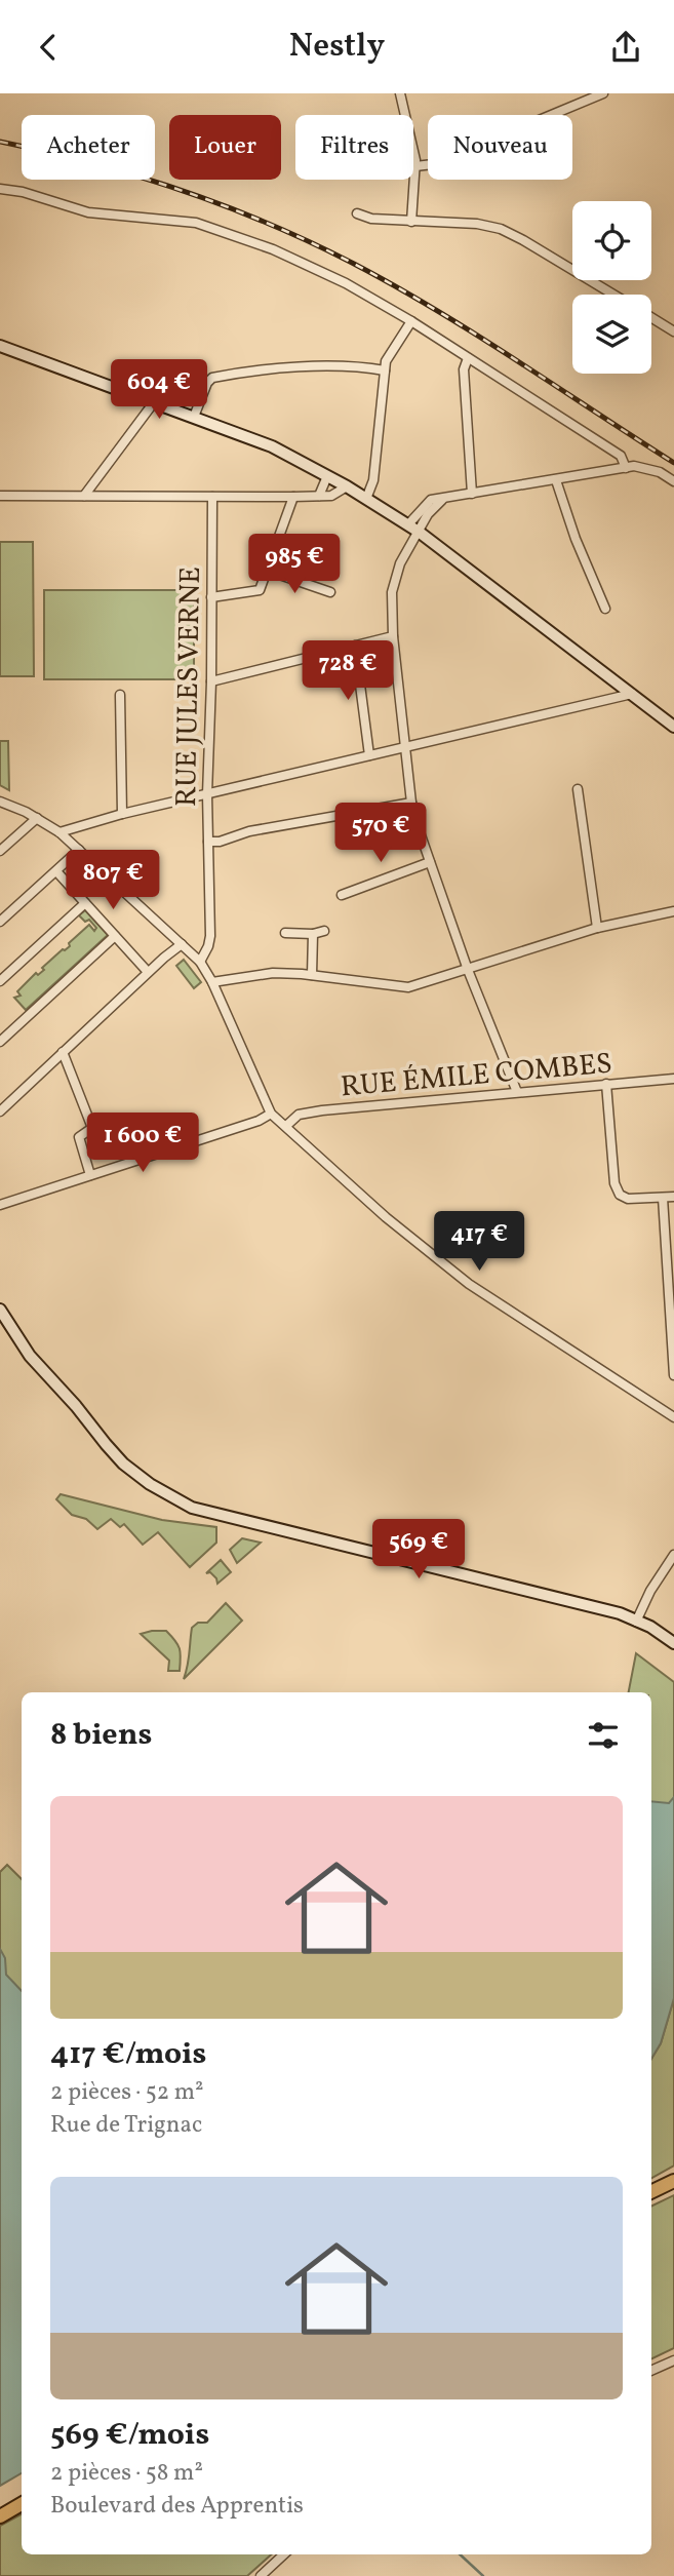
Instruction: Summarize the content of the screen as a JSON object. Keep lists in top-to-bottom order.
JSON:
{
  "streets": {
    "street": ["RUE JULES VERNE", "RUE ÉMILE COMBES"]
  },
  "page": {
    "header": "Nestly",
    "chip": [
      "Acheter",
      "Louer",
      "Filtres",
      "Nouveau"
    ],
    "price": [
      "604 €",
      "985 €",
      "728 €",
      "570 €",
      "807 €",
      "1 600 €",
      "417 €",
      "569 €"
    ],
    "heading": "8 biens",
    "list": [
      {
        "name": "417 €/mois",
        "note": "2 pièces · 52 m² · Rue de Trignac"
      },
      {
        "name": "569 €/mois",
        "note": "2 pièces · 58 m² · Boulevard des Apprentis"
      }
    ]
  }
}
